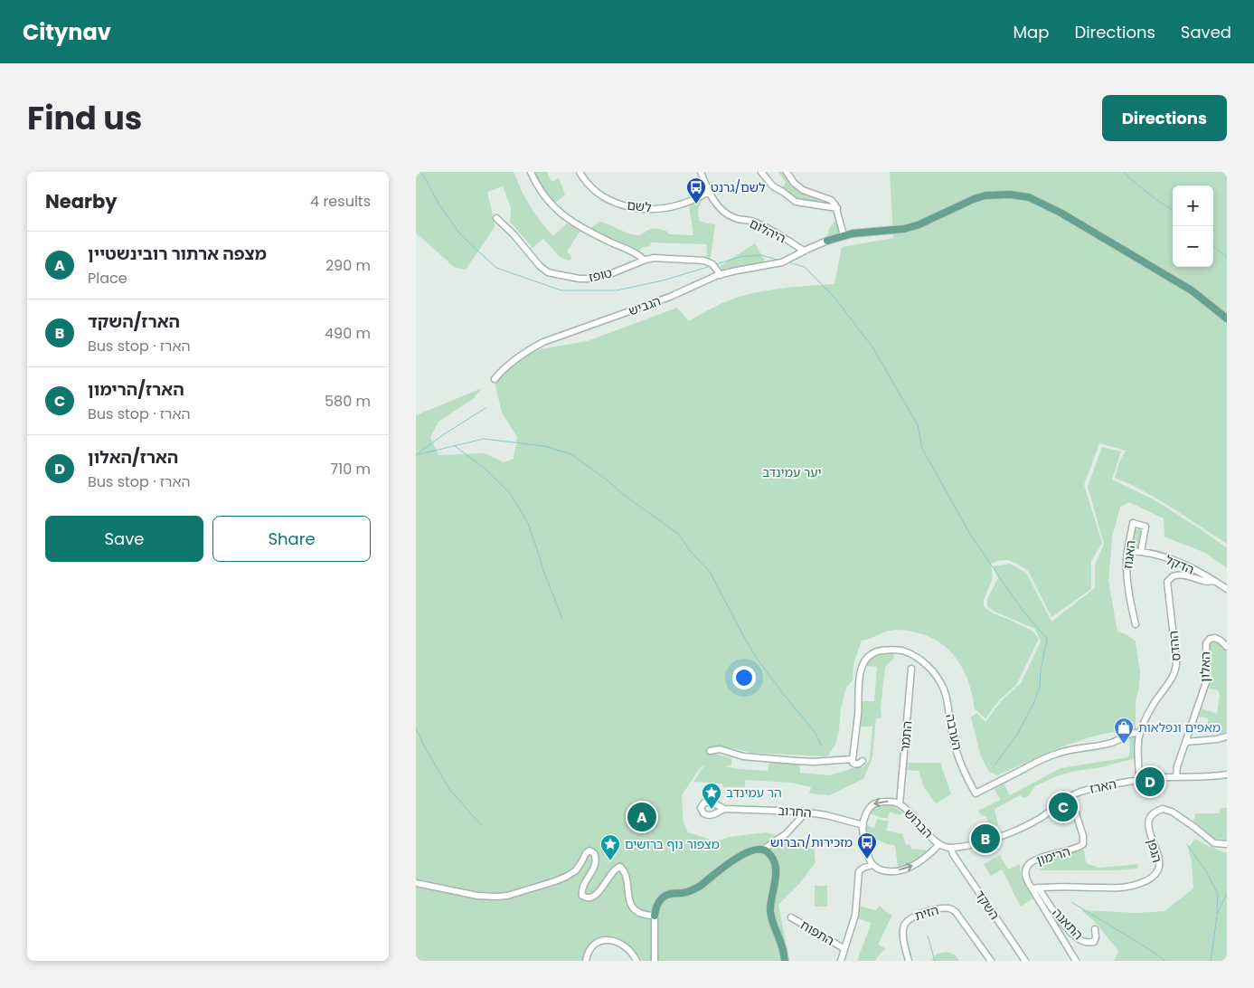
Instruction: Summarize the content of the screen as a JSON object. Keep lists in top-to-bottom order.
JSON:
{
  "streets": {
    "street": [
      "לשם",
      "היהלום",
      "טופז",
      "הגביש",
      "האגוז",
      "הדקל",
      "ההדס",
      "האלון",
      "הערבה",
      "התמר",
      "הארז",
      "החרוב",
      "הברוש",
      "הגפן",
      "הרימון",
      "השקד",
      "הזית",
      "התאנה",
      "התפוח"
    ]
  },
  "crossings": [
    ["לשם", "היהלום"],
    ["היהלום", "הגביש"],
    ["טופז", "הגביש"],
    ["האגוז", "הדקל"],
    ["הדקל", "ההדס"],
    ["ההדס", "הערבה"],
    ["ההדס", "הארז"],
    ["האלון", "הארז"],
    ["התמר", "הארז"],
    ["התמר", "החרוב"],
    ["התמר", "הברוש"],
    ["הארז", "החרוב"],
    ["הארז", "הברוש"],
    ["הארז", "הרימון"],
    ["הארז", "השקד"],
    ["החרוב", "הברוש"],
    ["הגפן", "הרימון"],
    ["הגפן", "התאנה"],
    ["הרימון", "התאנה"]
  ],
  "parks": ["יער עמינדב"],
  "places": {
    "bus stop": ["לשם/גרנט", "מזכירות/הברוש"],
    "shop": ["מאפים ונפלאות"],
    "place": ["הר עמינדב", "מצפור נוף ברושים"]
  },
  "page": {
    "header": "Citynav",
    "nav": ["Map", "Directions", "Saved"],
    "title": "Find us",
    "buttons": [
      "Directions",
      ["Save", "Share"]
    ],
    "heading": ["Nearby", "4 results"],
    "map_buttons": ["+", "−"],
    "list": [
      {
        "mark": "A",
        "name": "מצפה ארתור רובינשטיין",
        "note": "Place",
        "value": "290 m"
      },
      {
        "mark": "B",
        "name": "הארז/השקד",
        "note": "Bus stop · הארז",
        "value": "490 m"
      },
      {
        "mark": "C",
        "name": "הארז/הרימון",
        "note": "Bus stop · הארז",
        "value": "580 m"
      },
      {
        "mark": "D",
        "name": "הארז/האלון",
        "note": "Bus stop · הארז",
        "value": "710 m"
      }
    ],
    "pins": [
      "D",
      "C",
      "A",
      "B"
    ]
  }
}
